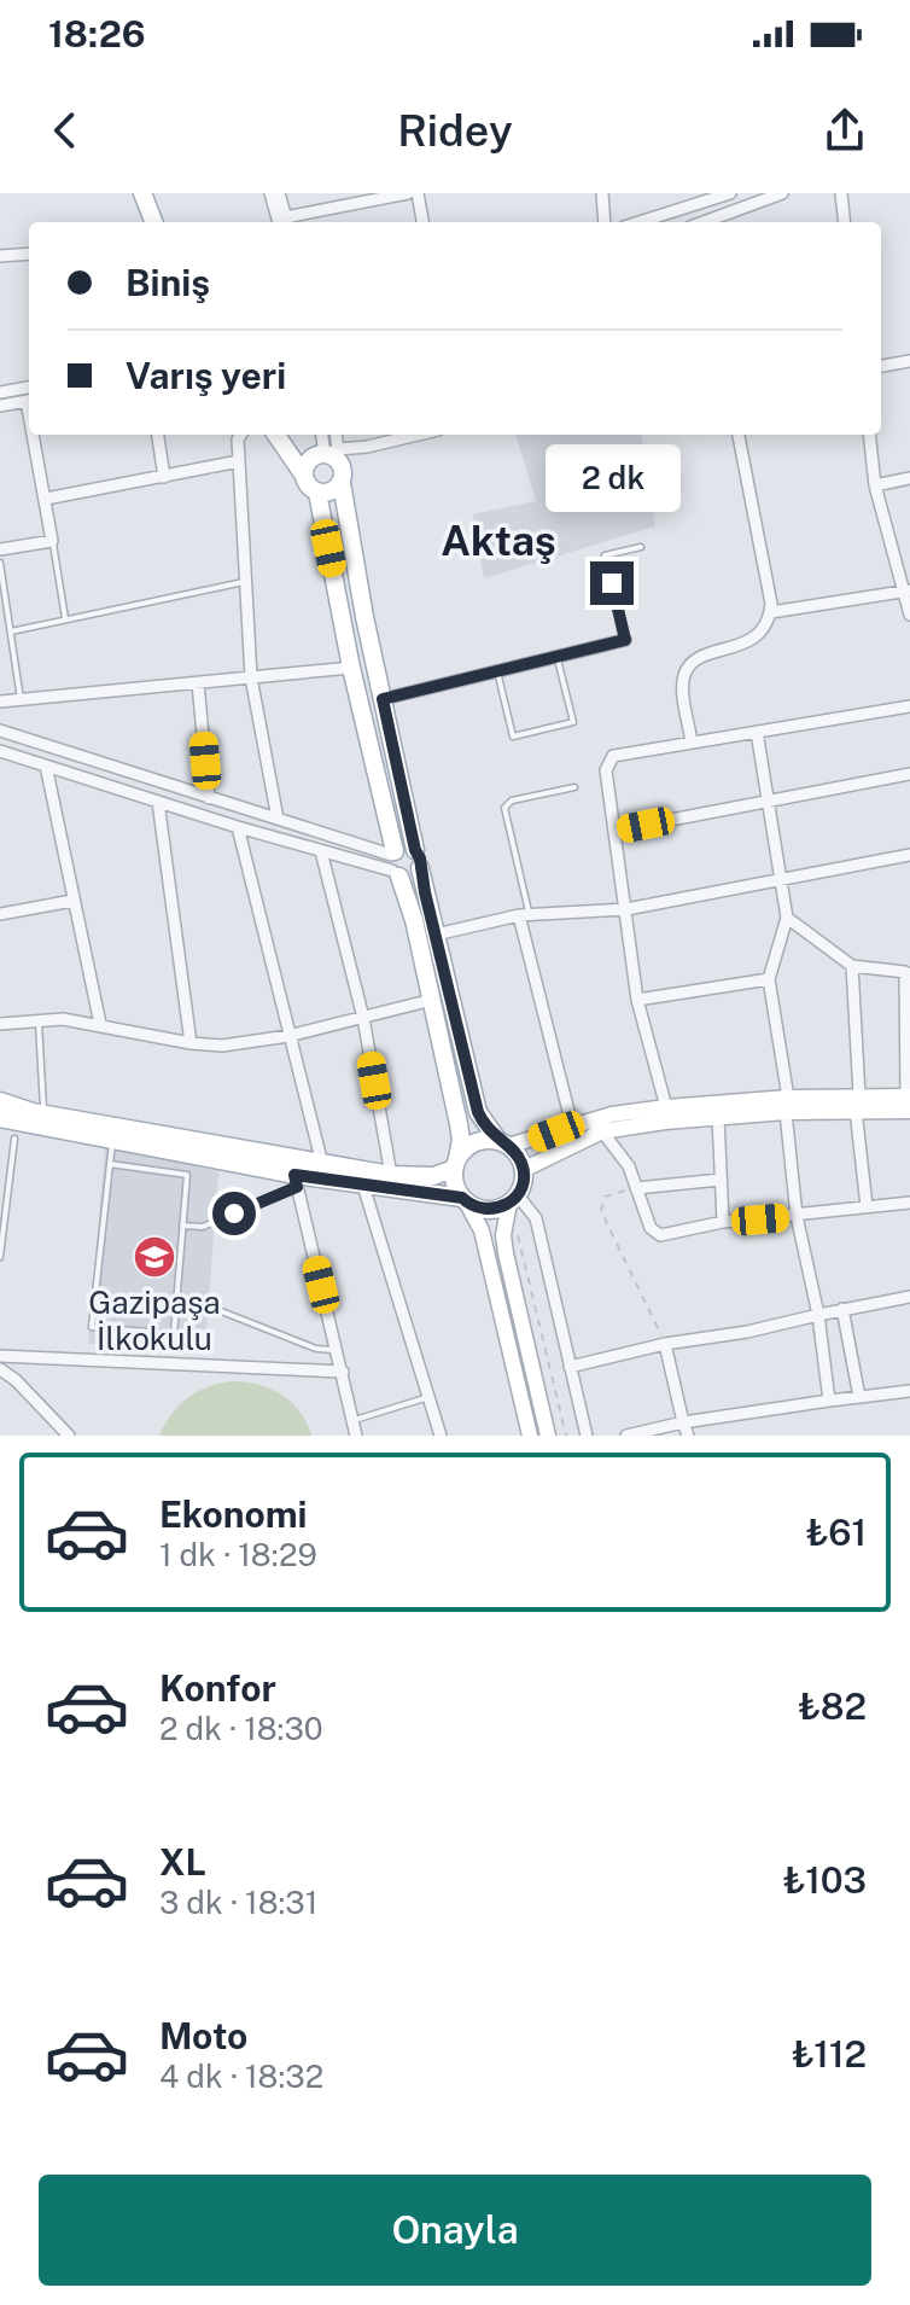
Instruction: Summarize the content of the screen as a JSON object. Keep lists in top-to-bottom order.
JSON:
{
  "districts": ["Aktaş"],
  "places": {
    "school or university": ["Gazipaşa İlkokulu"]
  },
  "page": {
    "status": "18:26",
    "header": "Ridey",
    "banner": ["Biniş", "Varış yeri"],
    "bubble": "2 dk",
    "list": [
      {
        "name": "Ekonomi",
        "note": "1 dk · 18:29",
        "value": "₺61"
      },
      {
        "name": "Konfor",
        "note": "2 dk · 18:30",
        "value": "₺82"
      },
      {
        "name": "XL",
        "note": "3 dk · 18:31",
        "value": "₺103"
      },
      {
        "name": "Moto",
        "note": "4 dk · 18:32",
        "value": "₺112"
      }
    ],
    "buttons": "Onayla"
  }
}
